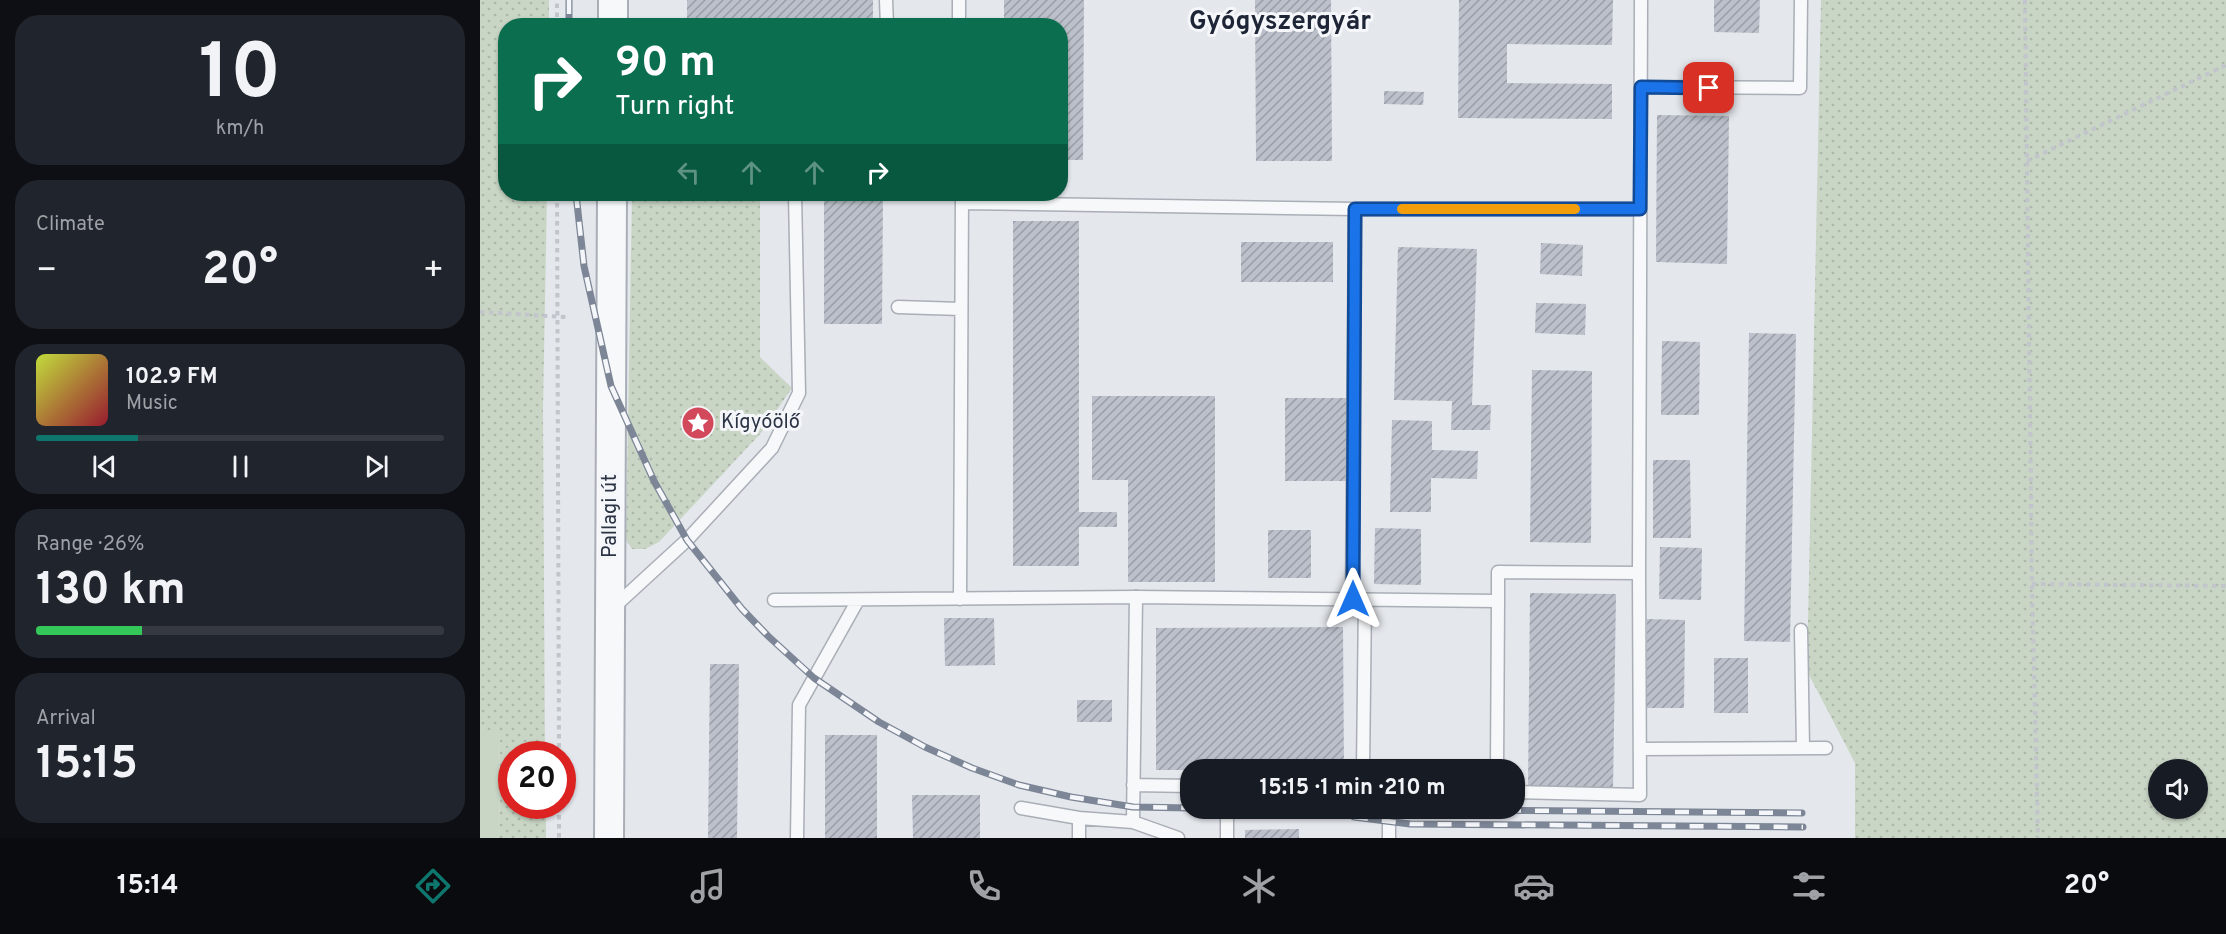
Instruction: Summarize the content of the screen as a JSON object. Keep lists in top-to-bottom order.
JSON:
{
  "streets": {
    "street": ["Pallagi út"]
  },
  "districts": ["Gyógyszergyár"],
  "places": {
    "place": ["Kígyóölő"]
  },
  "page": {
    "tile": [
      ["10", "km/h"],
      "Climate",
      ["Range · 26%", "130 km"],
      ["Arrival", "15:15"]
    ],
    "turn": ["90 m", "Turn right"],
    "heat": ["−", "20°", "+"],
    "song": ["102.9 FM", "Music"],
    "limit": "20",
    "trip": "15:15 · 1 min · 210 m",
    "tabs": ["15:14", "20°"]
  }
}
